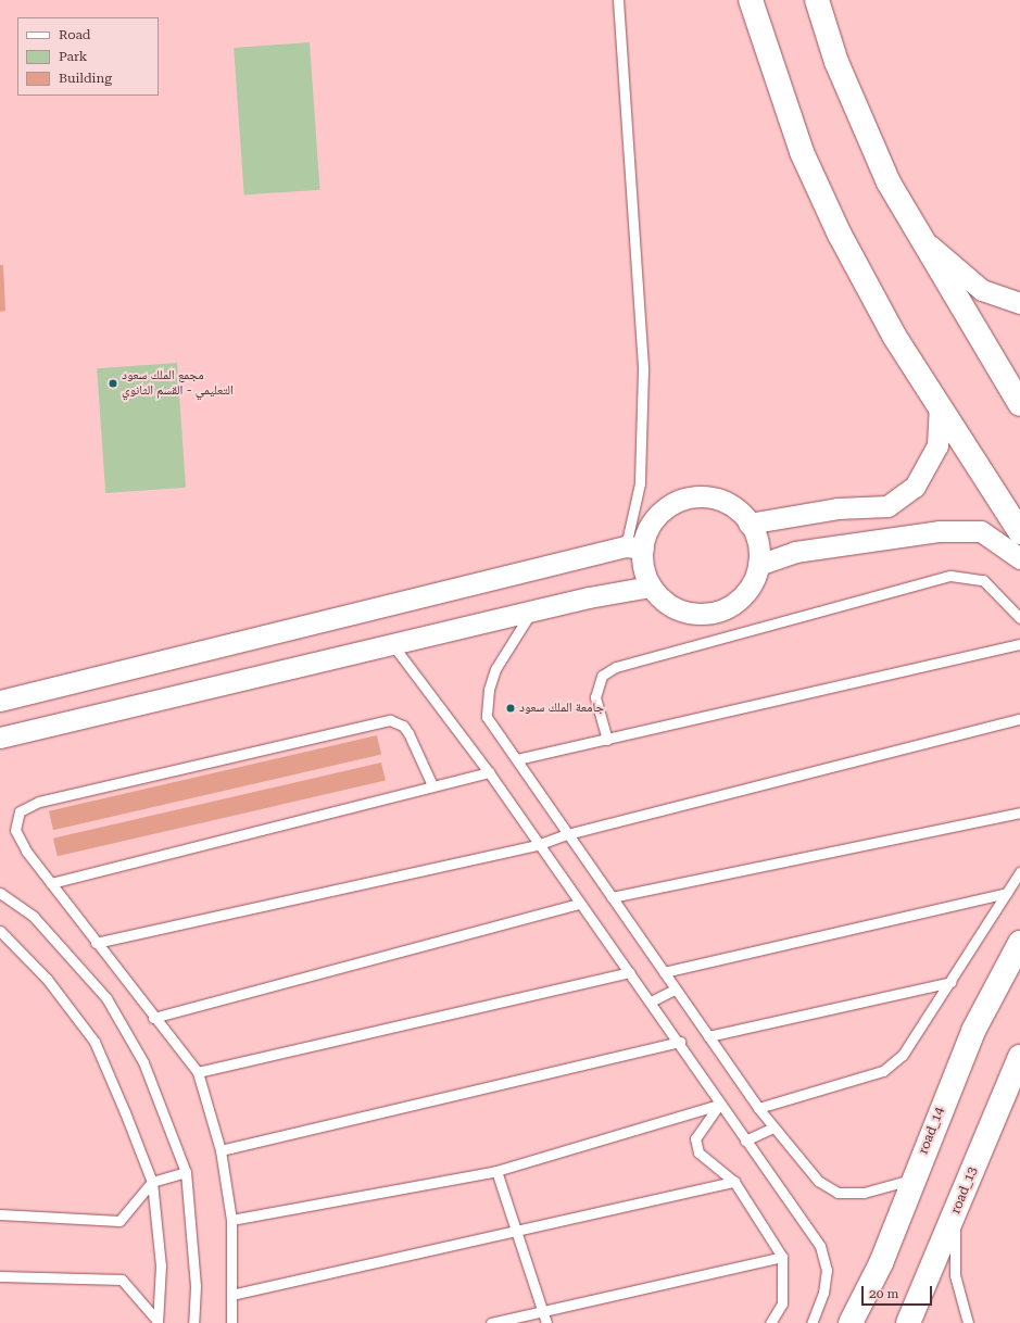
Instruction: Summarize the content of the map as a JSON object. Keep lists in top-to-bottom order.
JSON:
{
  "streets": {
    "street": ["road_14", "road_13"]
  },
  "places": ["مجمع الملك سعود التعليمي - القسم الثانوي", "جامعة الملك سعود"],
  "legend": ["Road", "Park", "Building"],
  "scale_bar": "20 m"
}
